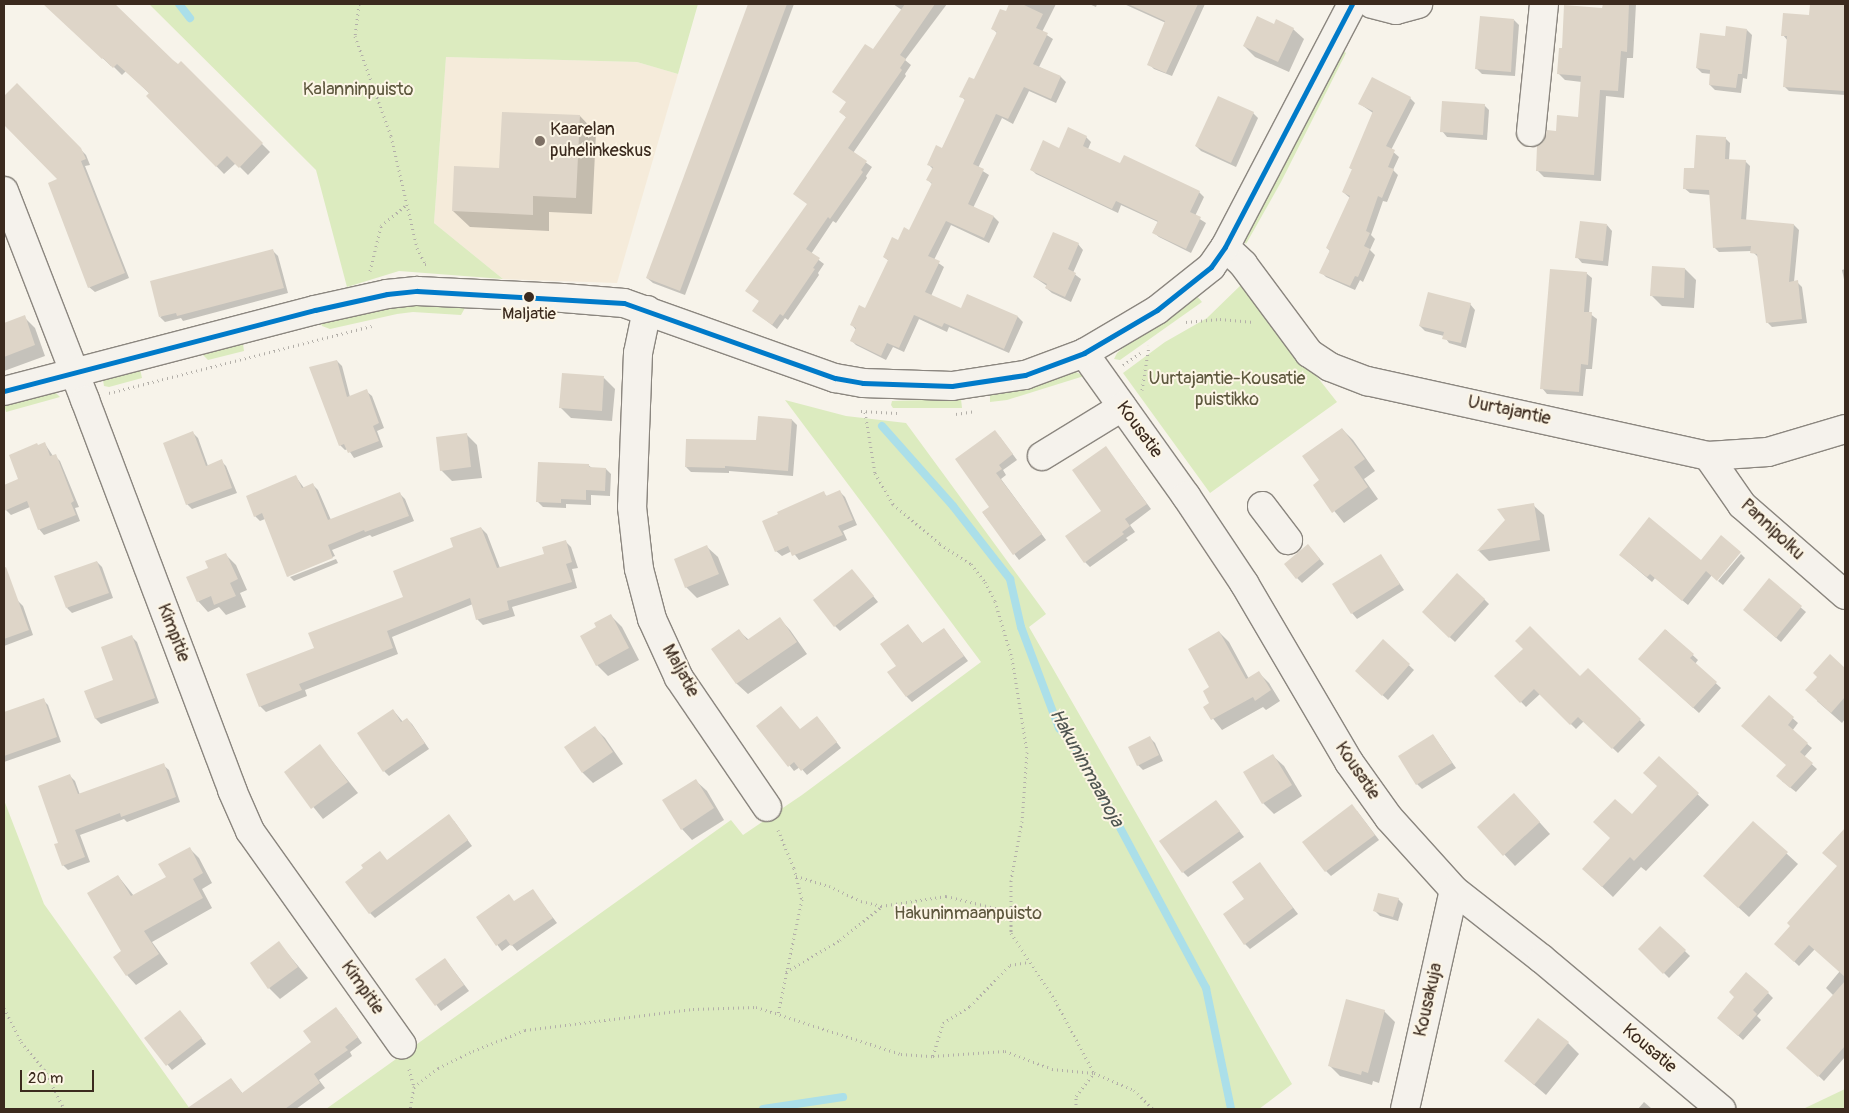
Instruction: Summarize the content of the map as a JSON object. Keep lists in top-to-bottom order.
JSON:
{
  "streets": {
    "street": [
      "Uurtajantie",
      "Kousatie",
      "Pannipolku",
      "Kimpitie",
      "Maljatie",
      "Kousakuja"
    ]
  },
  "crossings": [
    ["Uurtajantie", "Pannipolku"],
    ["Kousatie", "Kousakuja"]
  ],
  "water": ["Hakuninmaanoja"],
  "parks": ["Kalanninpuisto", "Uurtajantie-Kousatie puistikko", "Hakuninmaanpuisto"],
  "places": ["Kaarelan puhelinkeskus", "Maljatie"],
  "scale_bar": "20 m"
}
